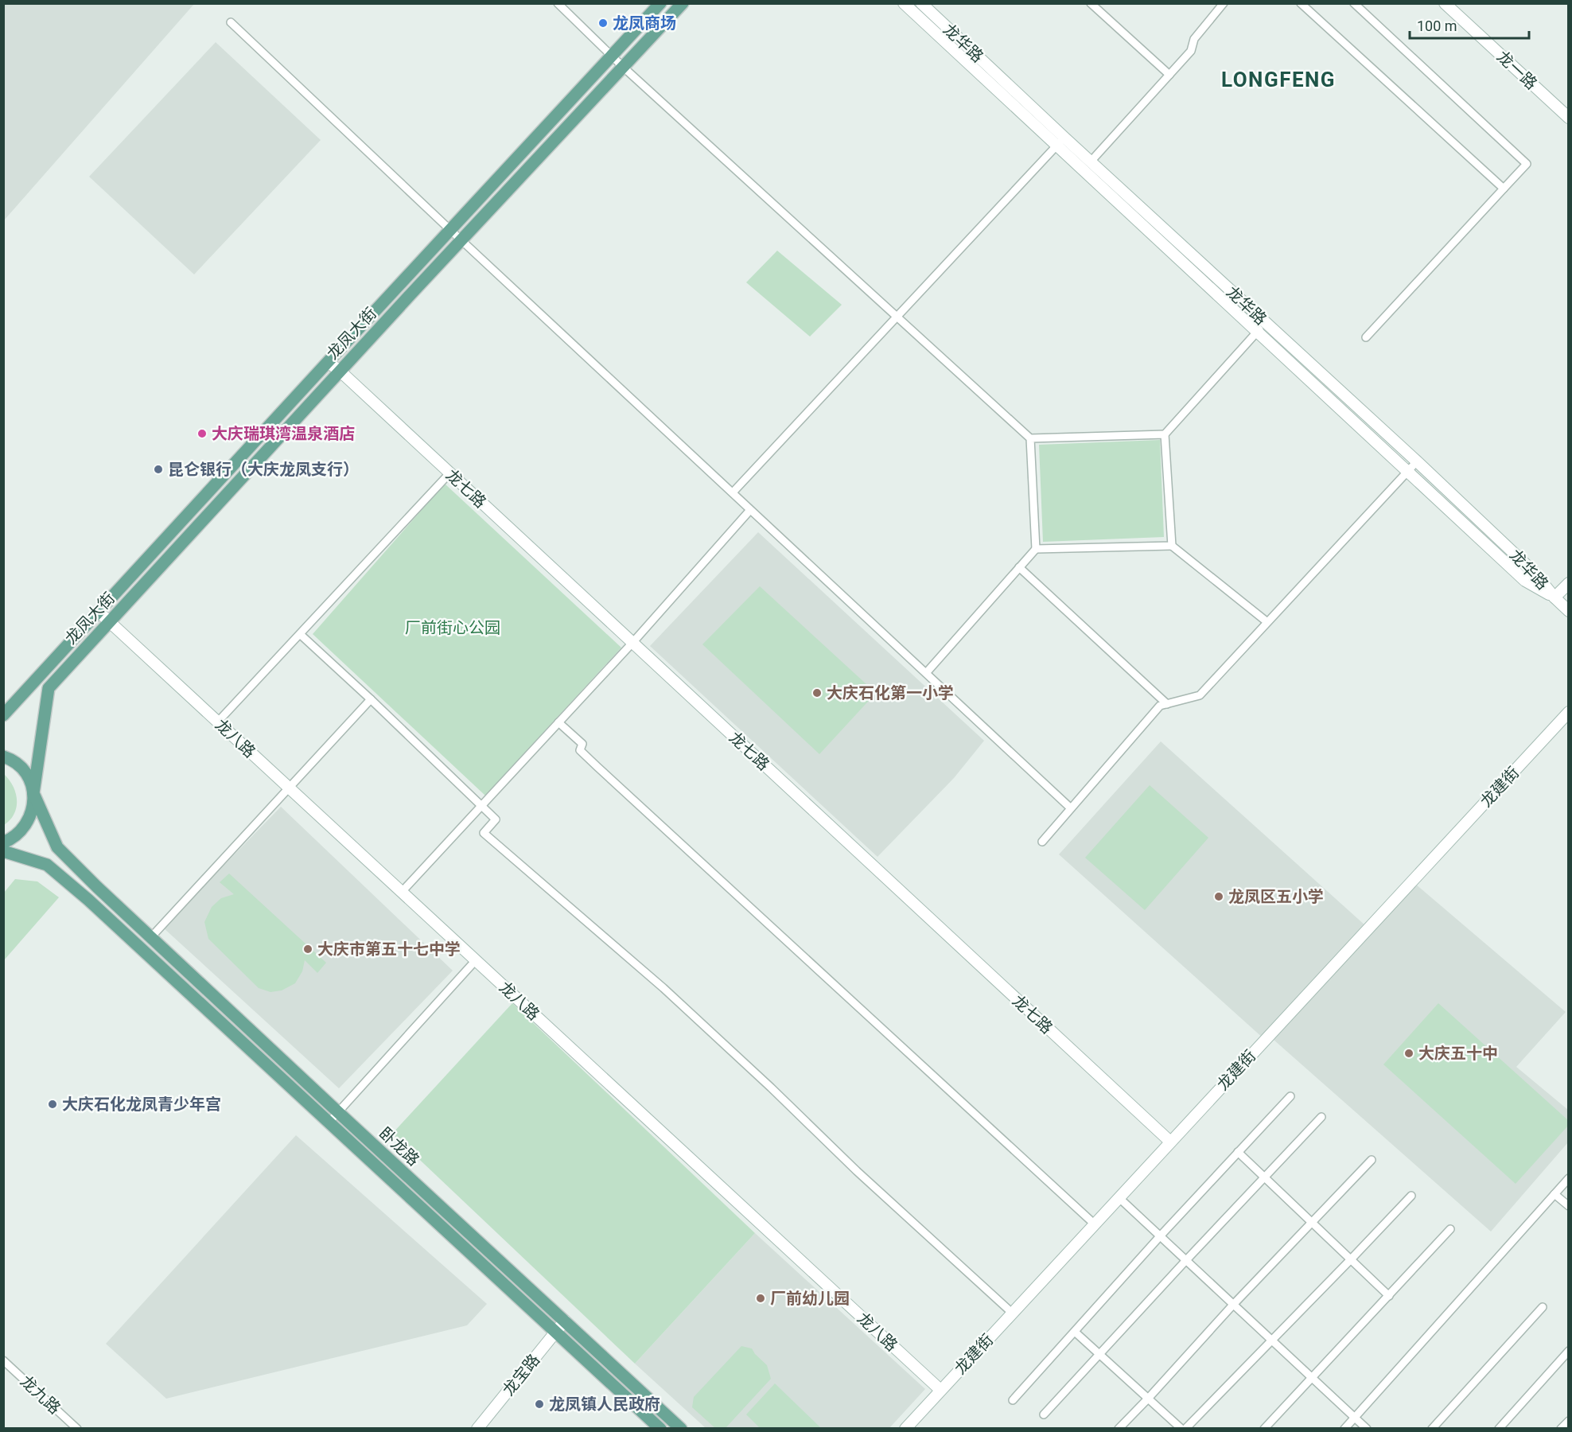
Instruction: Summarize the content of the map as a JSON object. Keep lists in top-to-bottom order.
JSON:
{
  "streets": {
    "main road": ["龙凤大街", "卧龙路"],
    "street": [
      "龙华路",
      "龙一路",
      "龙七路",
      "龙八路",
      "龙建街",
      "龙宝路",
      "龙九路"
    ]
  },
  "crossings": [
    ["龙凤大街", "龙七路"],
    ["龙凤大街", "龙八路"],
    ["龙凤大街", "卧龙路"],
    ["龙七路", "龙建街"],
    ["龙八路", "龙建街"],
    ["卧龙路", "龙宝路"]
  ],
  "districts": ["LONGFENG"],
  "parks": ["厂前街心公园"],
  "places": [
    "龙凤商场",
    "大庆瑞琪湾温泉酒店",
    "昆仑银行（大庆龙凤支行）",
    "大庆石化第一小学",
    "龙凤区五小学",
    "大庆市第五十七中学",
    "大庆五十中",
    "大庆石化龙凤青少年宫",
    "厂前幼儿园",
    "龙凤镇人民政府"
  ],
  "scale_bar": "100 m"
}
